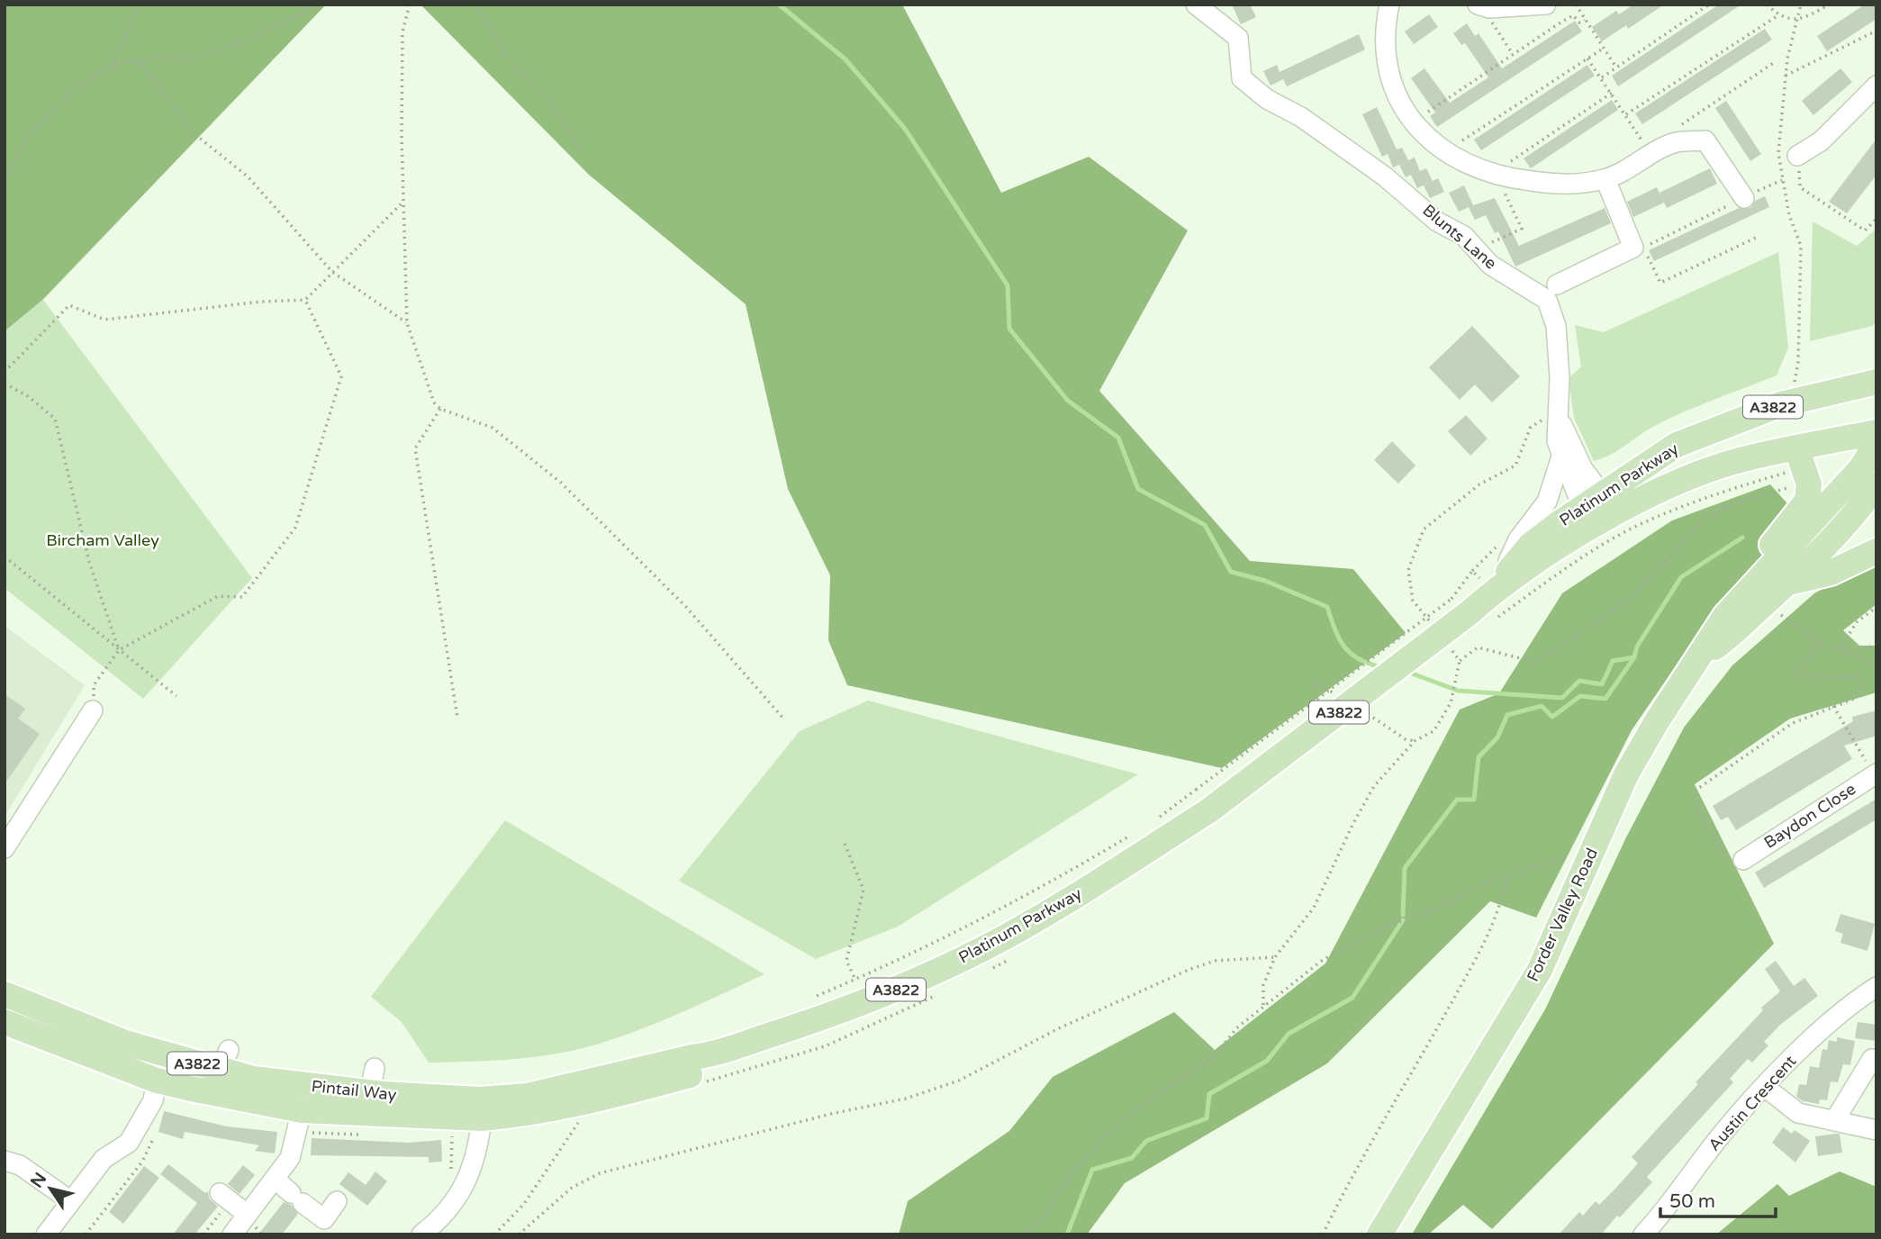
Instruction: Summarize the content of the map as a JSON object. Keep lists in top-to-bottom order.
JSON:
{
  "streets": {
    "main road": [
      "A3822",
      "Platinum Parkway",
      "Forder Valley Road",
      "Pintail Way"
    ],
    "street": ["Blunts Lane", "Baydon Close", "Austin Crescent"]
  },
  "crossings": [
    ["Blunts Lane", "Platinum Parkway"],
    ["Platinum Parkway", "Pintail Way"]
  ],
  "parks": ["Bircham Valley"],
  "scale_bar": "50 m",
  "north": "top left"
}
